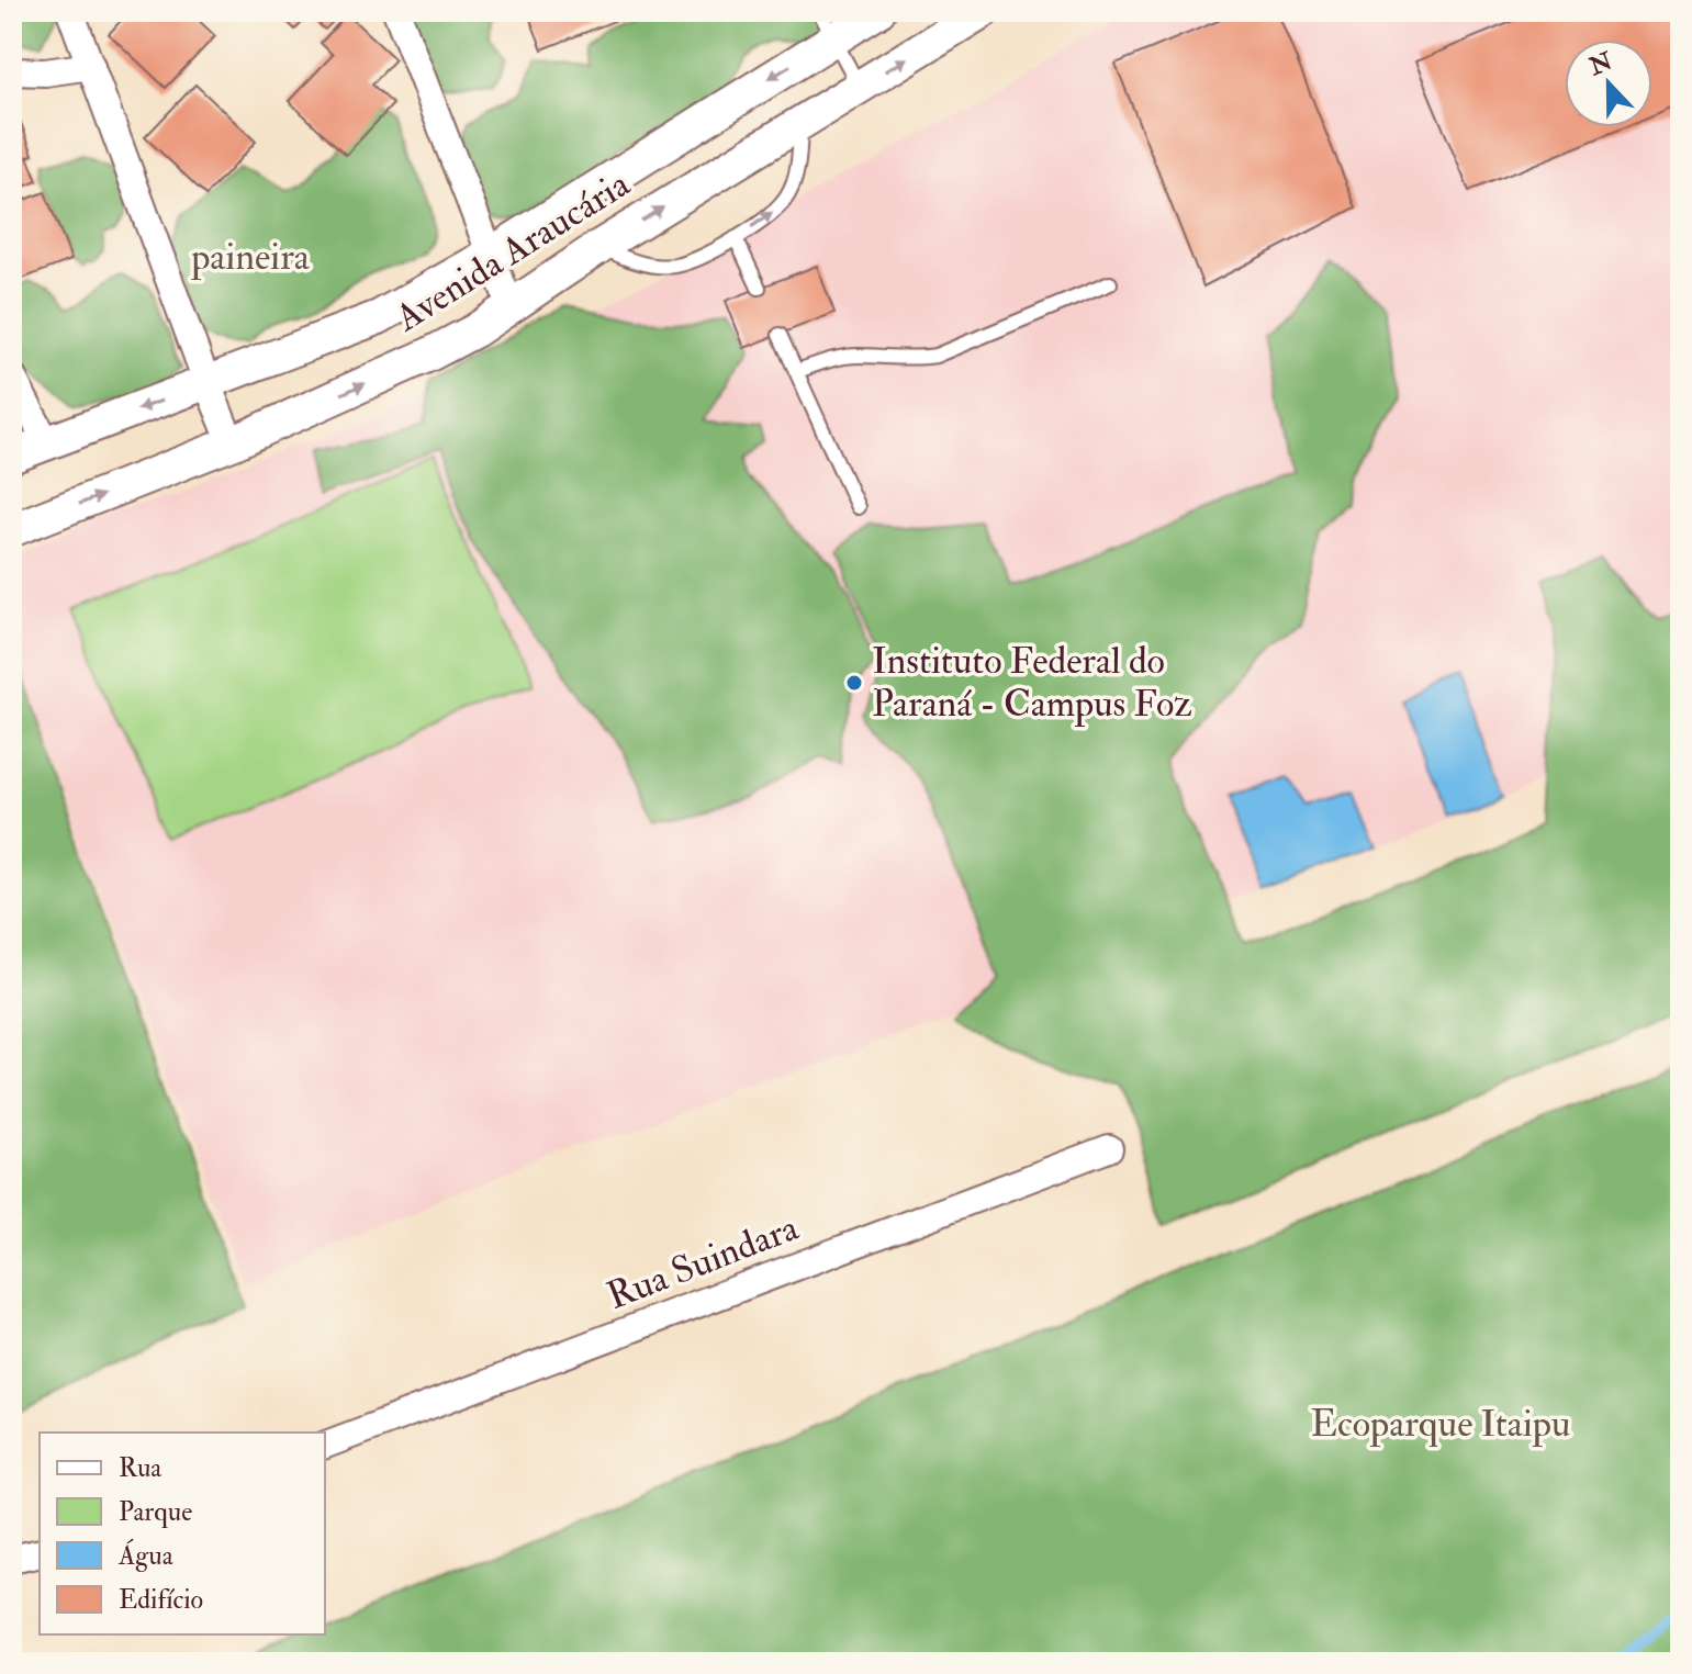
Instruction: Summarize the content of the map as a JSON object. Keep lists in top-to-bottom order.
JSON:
{
  "streets": {
    "street": ["Avenida Araucária", "Rua Suindara"]
  },
  "parks": ["paineira", "Ecoparque Itaipu"],
  "places": ["Instituto Federal do Paraná - Campus Foz"],
  "legend": [
    "Rua",
    "Parque",
    "Água",
    "Edifício"
  ],
  "north": "top"
}
